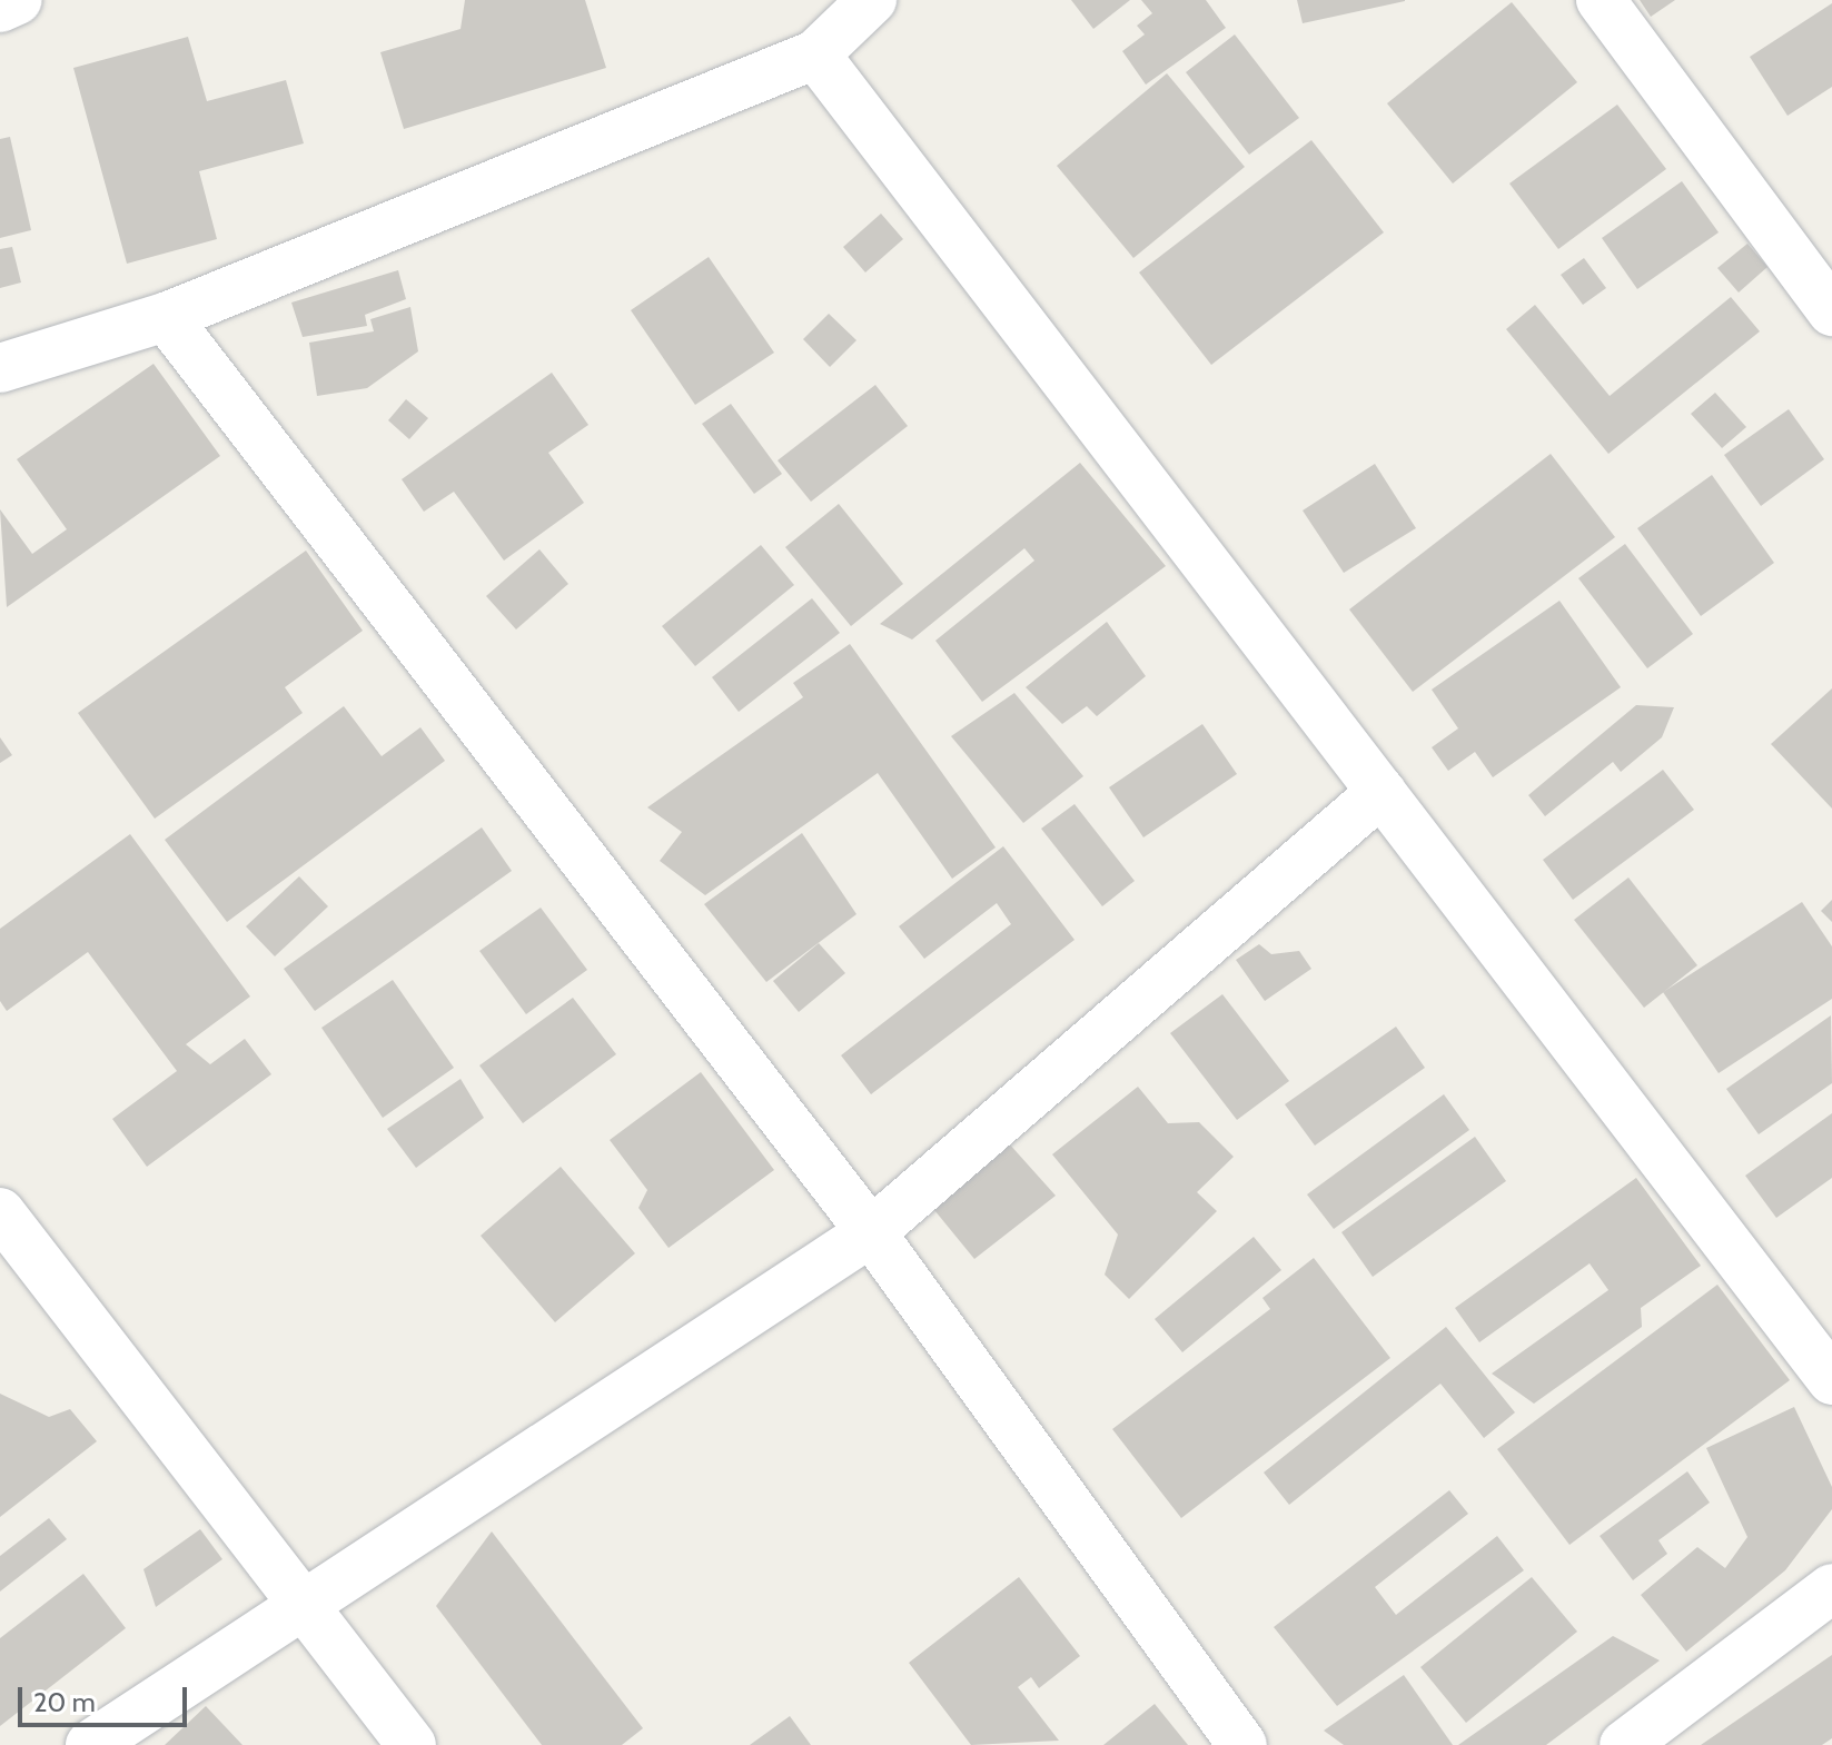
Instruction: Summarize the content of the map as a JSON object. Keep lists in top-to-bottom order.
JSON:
{
  "scale_bar": "20 m"
}
